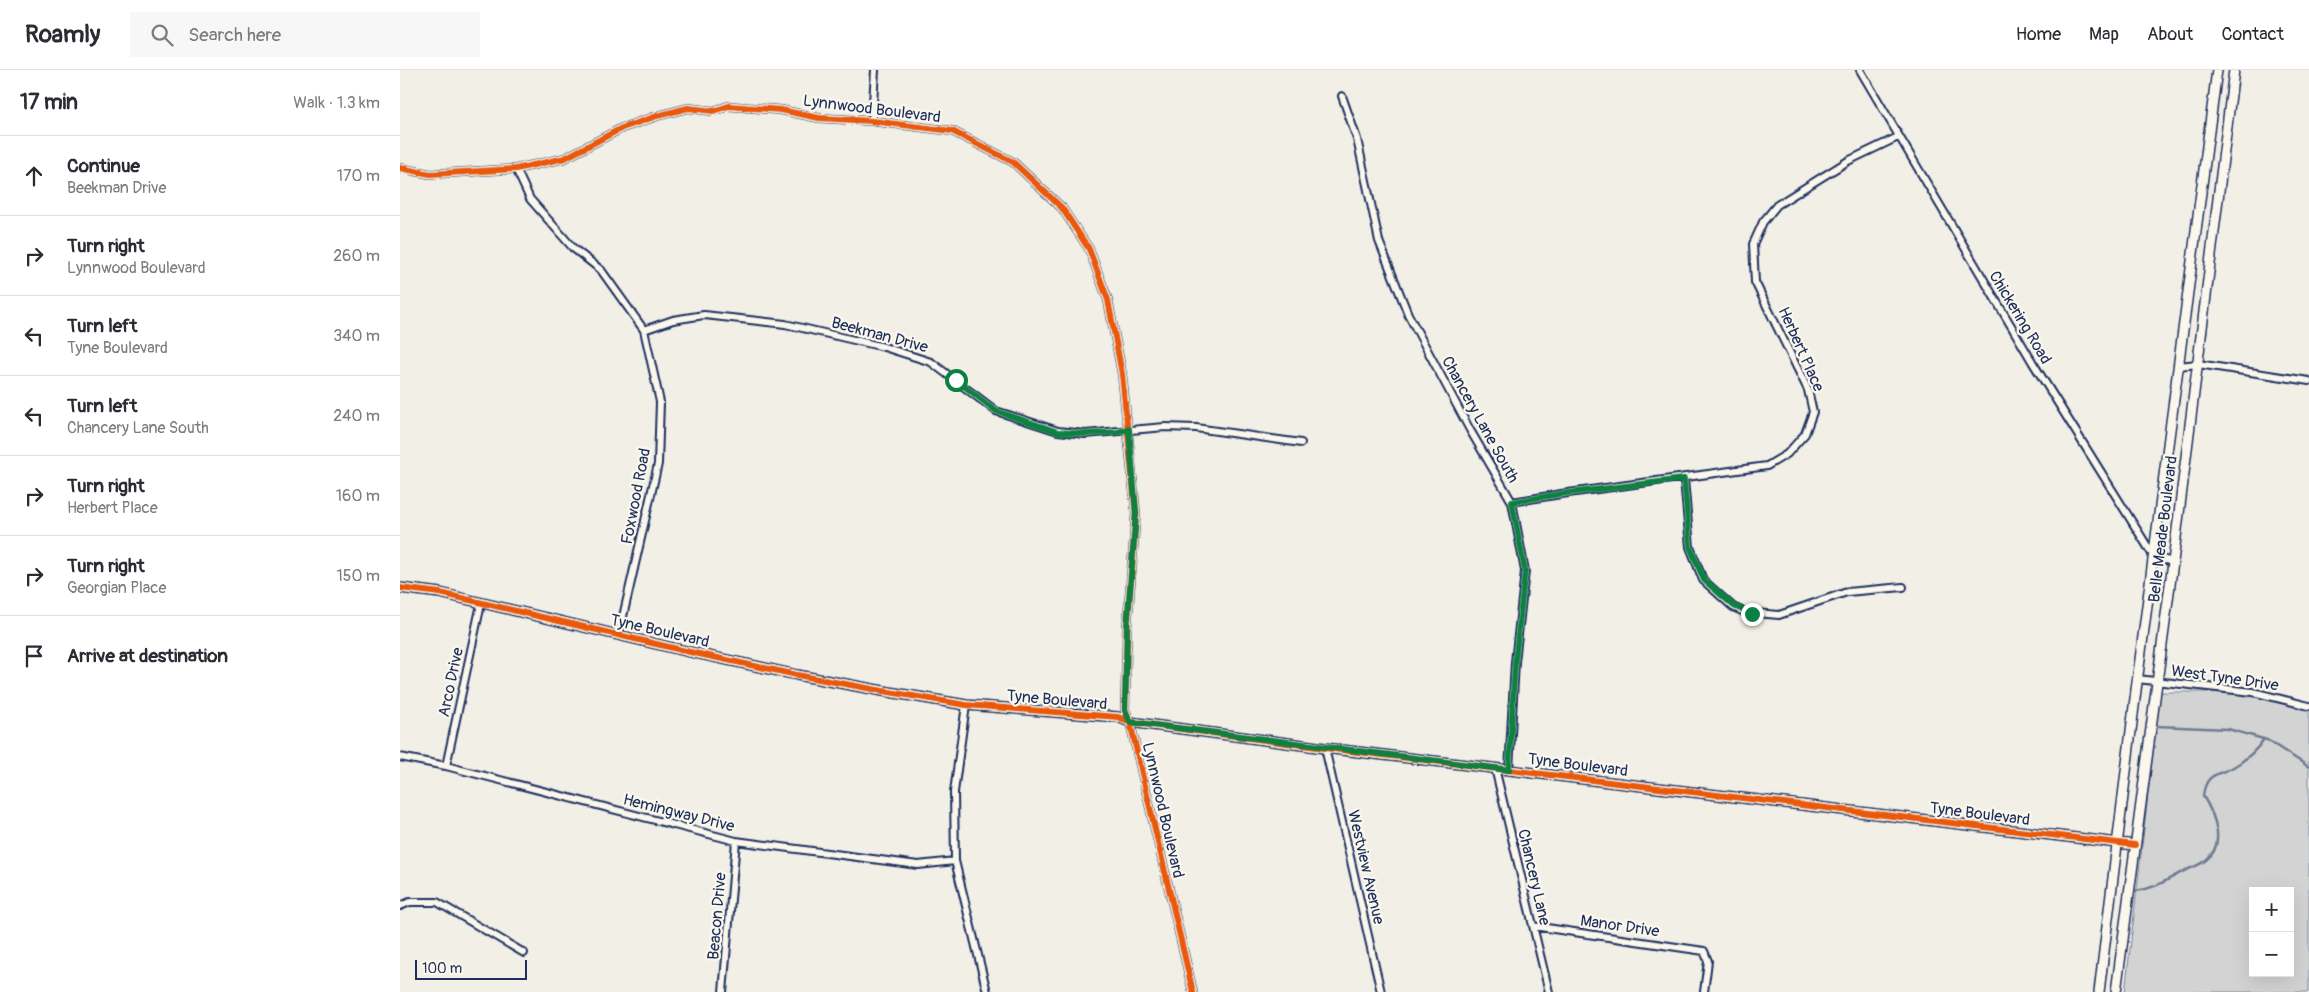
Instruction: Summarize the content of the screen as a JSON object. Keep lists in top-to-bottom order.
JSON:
{
  "streets": {
    "street": [
      "Lynnwood Boulevard",
      "Chickering Road",
      "Beekman Drive",
      "Herbert Place",
      "Chancery Lane South",
      "Foxwood Road",
      "Belle Meade Boulevard",
      "Tyne Boulevard",
      "West Tyne Drive",
      "Arco Drive",
      "Hemingway Drive",
      "Westview Avenue",
      "Chancery Lane",
      "Beacon Drive",
      "Manor Drive"
    ]
  },
  "crossings": [
    ["Lynnwood Boulevard", "Beekman Drive"],
    ["Lynnwood Boulevard", "Foxwood Road"],
    ["Lynnwood Boulevard", "Tyne Boulevard"],
    ["Chickering Road", "Herbert Place"],
    ["Chickering Road", "Belle Meade Boulevard"],
    ["Beekman Drive", "Foxwood Road"],
    ["Herbert Place", "Chancery Lane South"],
    ["Chancery Lane South", "Tyne Boulevard"],
    ["Foxwood Road", "Tyne Boulevard"],
    ["Belle Meade Boulevard", "Tyne Boulevard"],
    ["Belle Meade Boulevard", "West Tyne Drive"],
    ["Tyne Boulevard", "Arco Drive"],
    ["Tyne Boulevard", "Westview Avenue"],
    ["Tyne Boulevard", "Chancery Lane"],
    ["Arco Drive", "Hemingway Drive"],
    ["Hemingway Drive", "Beacon Drive"],
    ["Chancery Lane", "Manor Drive"]
  ],
  "scale_bar": "100 m",
  "page": {
    "header": "Roamly",
    "search": "Search here",
    "nav": [
      "Home",
      "Map",
      "About",
      "Contact"
    ],
    "heading": ["17 min", "Walk · 1.3 km"],
    "list": [
      ["Continue", "Beekman Drive", "170 m"],
      ["Turn right", "Lynnwood Boulevard", "260 m"],
      ["Turn left", "Tyne Boulevard", "340 m"],
      ["Turn left", "Chancery Lane South", "240 m"],
      ["Turn right", "Herbert Place", "160 m"],
      ["Turn right", "Georgian Place", "150 m"],
      "Arrive at destination"
    ],
    "map_buttons": ["+", "−"],
    "scale": "100 m"
  }
}
